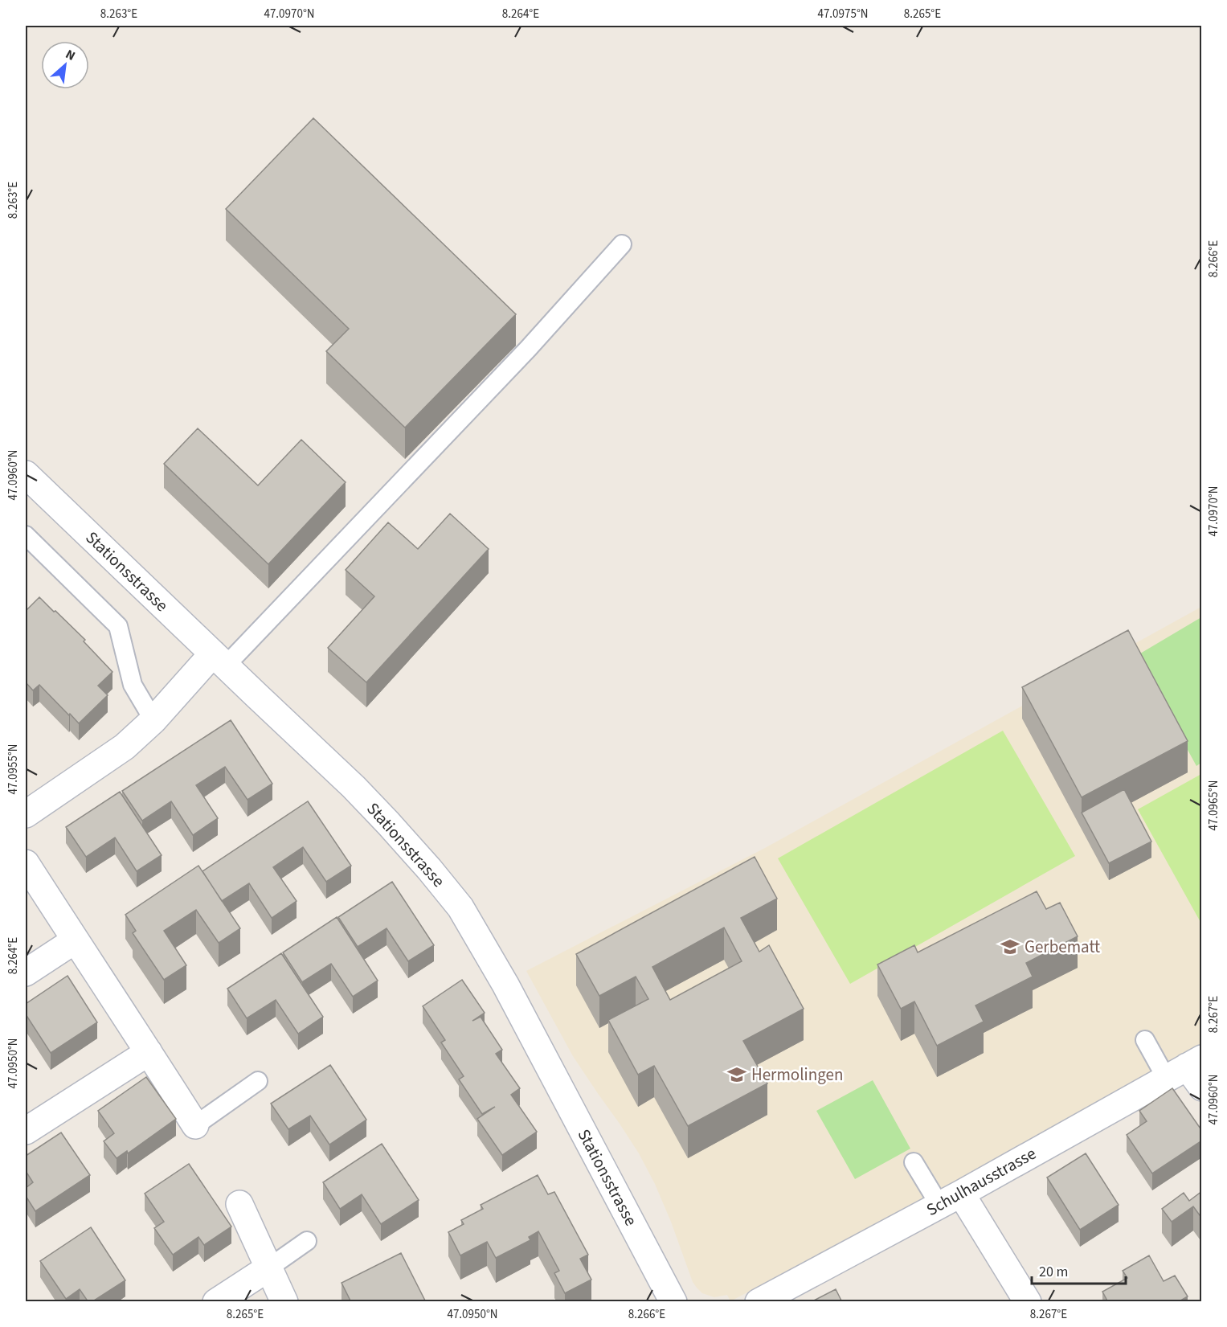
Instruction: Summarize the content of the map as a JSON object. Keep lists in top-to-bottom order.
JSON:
{
  "streets": {
    "street": ["Stationsstrasse", "Schulhausstrasse"]
  },
  "places": {
    "school or university": ["Gerbematt", "Hermolingen"]
  },
  "scale_bar": "20 m",
  "north": "top right",
  "coordinates": [
    "8.263°E",
    "47.0970°N",
    "8.264°E",
    "47.0975°N",
    "8.265°E",
    "8.266°E",
    "47.0960°N",
    "47.0955°N",
    "47.0965°N",
    "8.267°E",
    "47.0950°N"
  ]
}
